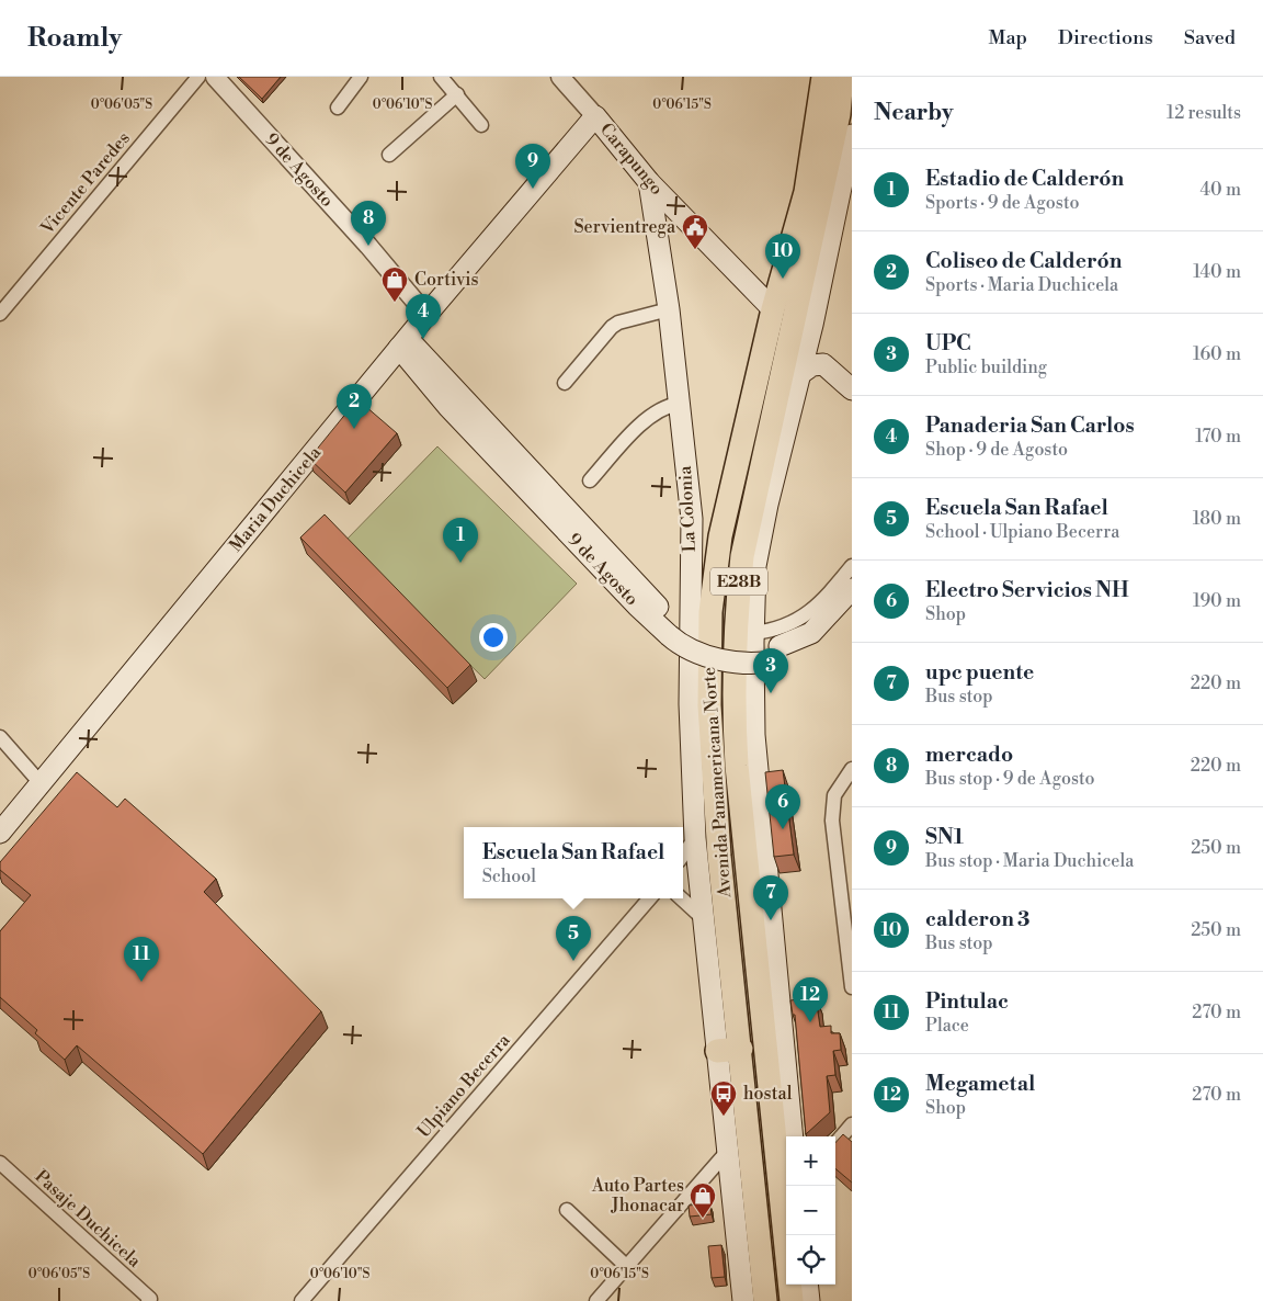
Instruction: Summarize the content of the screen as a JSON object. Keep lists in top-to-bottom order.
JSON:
{
  "streets": {
    "highway": ["E28B", "Avenida Panamericana Norte"],
    "main road": [
      "Carapungo",
      "9 de Agosto",
      "Maria Duchicela",
      "La Colonia"
    ],
    "street": ["Vicente Paredes", "Ulpiano Becerra", "Pasaje Duchicela"]
  },
  "crossings": [
    ["Carapungo", "Maria Duchicela"],
    ["Carapungo", "La Colonia"],
    ["Carapungo", "Avenida Panamericana Norte"],
    ["9 de Agosto", "Maria Duchicela"],
    ["La Colonia", "Avenida Panamericana Norte"]
  ],
  "places": {
    "public building": ["Servientrega"],
    "shop": ["Cortivis", "Auto Partes Jhonacar"],
    "bus stop": ["hostal"]
  },
  "page": {
    "header": "Roamly",
    "nav": ["Map", "Directions", "Saved"],
    "heading": ["Nearby", "12 results"],
    "pins": [
      "9",
      "8",
      "10",
      "4",
      "2",
      "1",
      "3",
      "6",
      "7",
      "5",
      "11",
      "12"
    ],
    "list": [
      {
        "mark": "1",
        "name": "Estadio de Calderón",
        "note": "Sports · 9 de Agosto",
        "value": "40 m"
      },
      {
        "mark": "2",
        "name": "Coliseo de Calderón",
        "note": "Sports · Maria Duchicela",
        "value": "140 m"
      },
      {
        "mark": "3",
        "name": "UPC",
        "note": "Public building",
        "value": "160 m"
      },
      {
        "mark": "4",
        "name": "Panaderia San Carlos",
        "note": "Shop · 9 de Agosto",
        "value": "170 m"
      },
      {
        "mark": "5",
        "name": "Escuela San Rafael",
        "note": "School · Ulpiano Becerra",
        "value": "180 m"
      },
      {
        "mark": "6",
        "name": "Electro Servicios NH",
        "note": "Shop",
        "value": "190 m"
      },
      {
        "mark": "7",
        "name": "upc puente",
        "note": "Bus stop",
        "value": "220 m"
      },
      {
        "mark": "8",
        "name": "mercado",
        "note": "Bus stop · 9 de Agosto",
        "value": "220 m"
      },
      {
        "mark": "9",
        "name": "SN1",
        "note": "Bus stop · Maria Duchicela",
        "value": "250 m"
      },
      {
        "mark": "10",
        "name": "calderon 3",
        "note": "Bus stop",
        "value": "250 m"
      },
      {
        "mark": "11",
        "name": "Pintulac",
        "note": "Place",
        "value": "270 m"
      },
      {
        "mark": "12",
        "name": "Megametal",
        "note": "Shop",
        "value": "270 m"
      }
    ],
    "popup": ["Escuela San Rafael", "School"],
    "map_buttons": ["+", "−"]
  },
  "coordinates": ["0°06'05\"S", "0°06'10\"S", "0°06'15\"S"]
}
